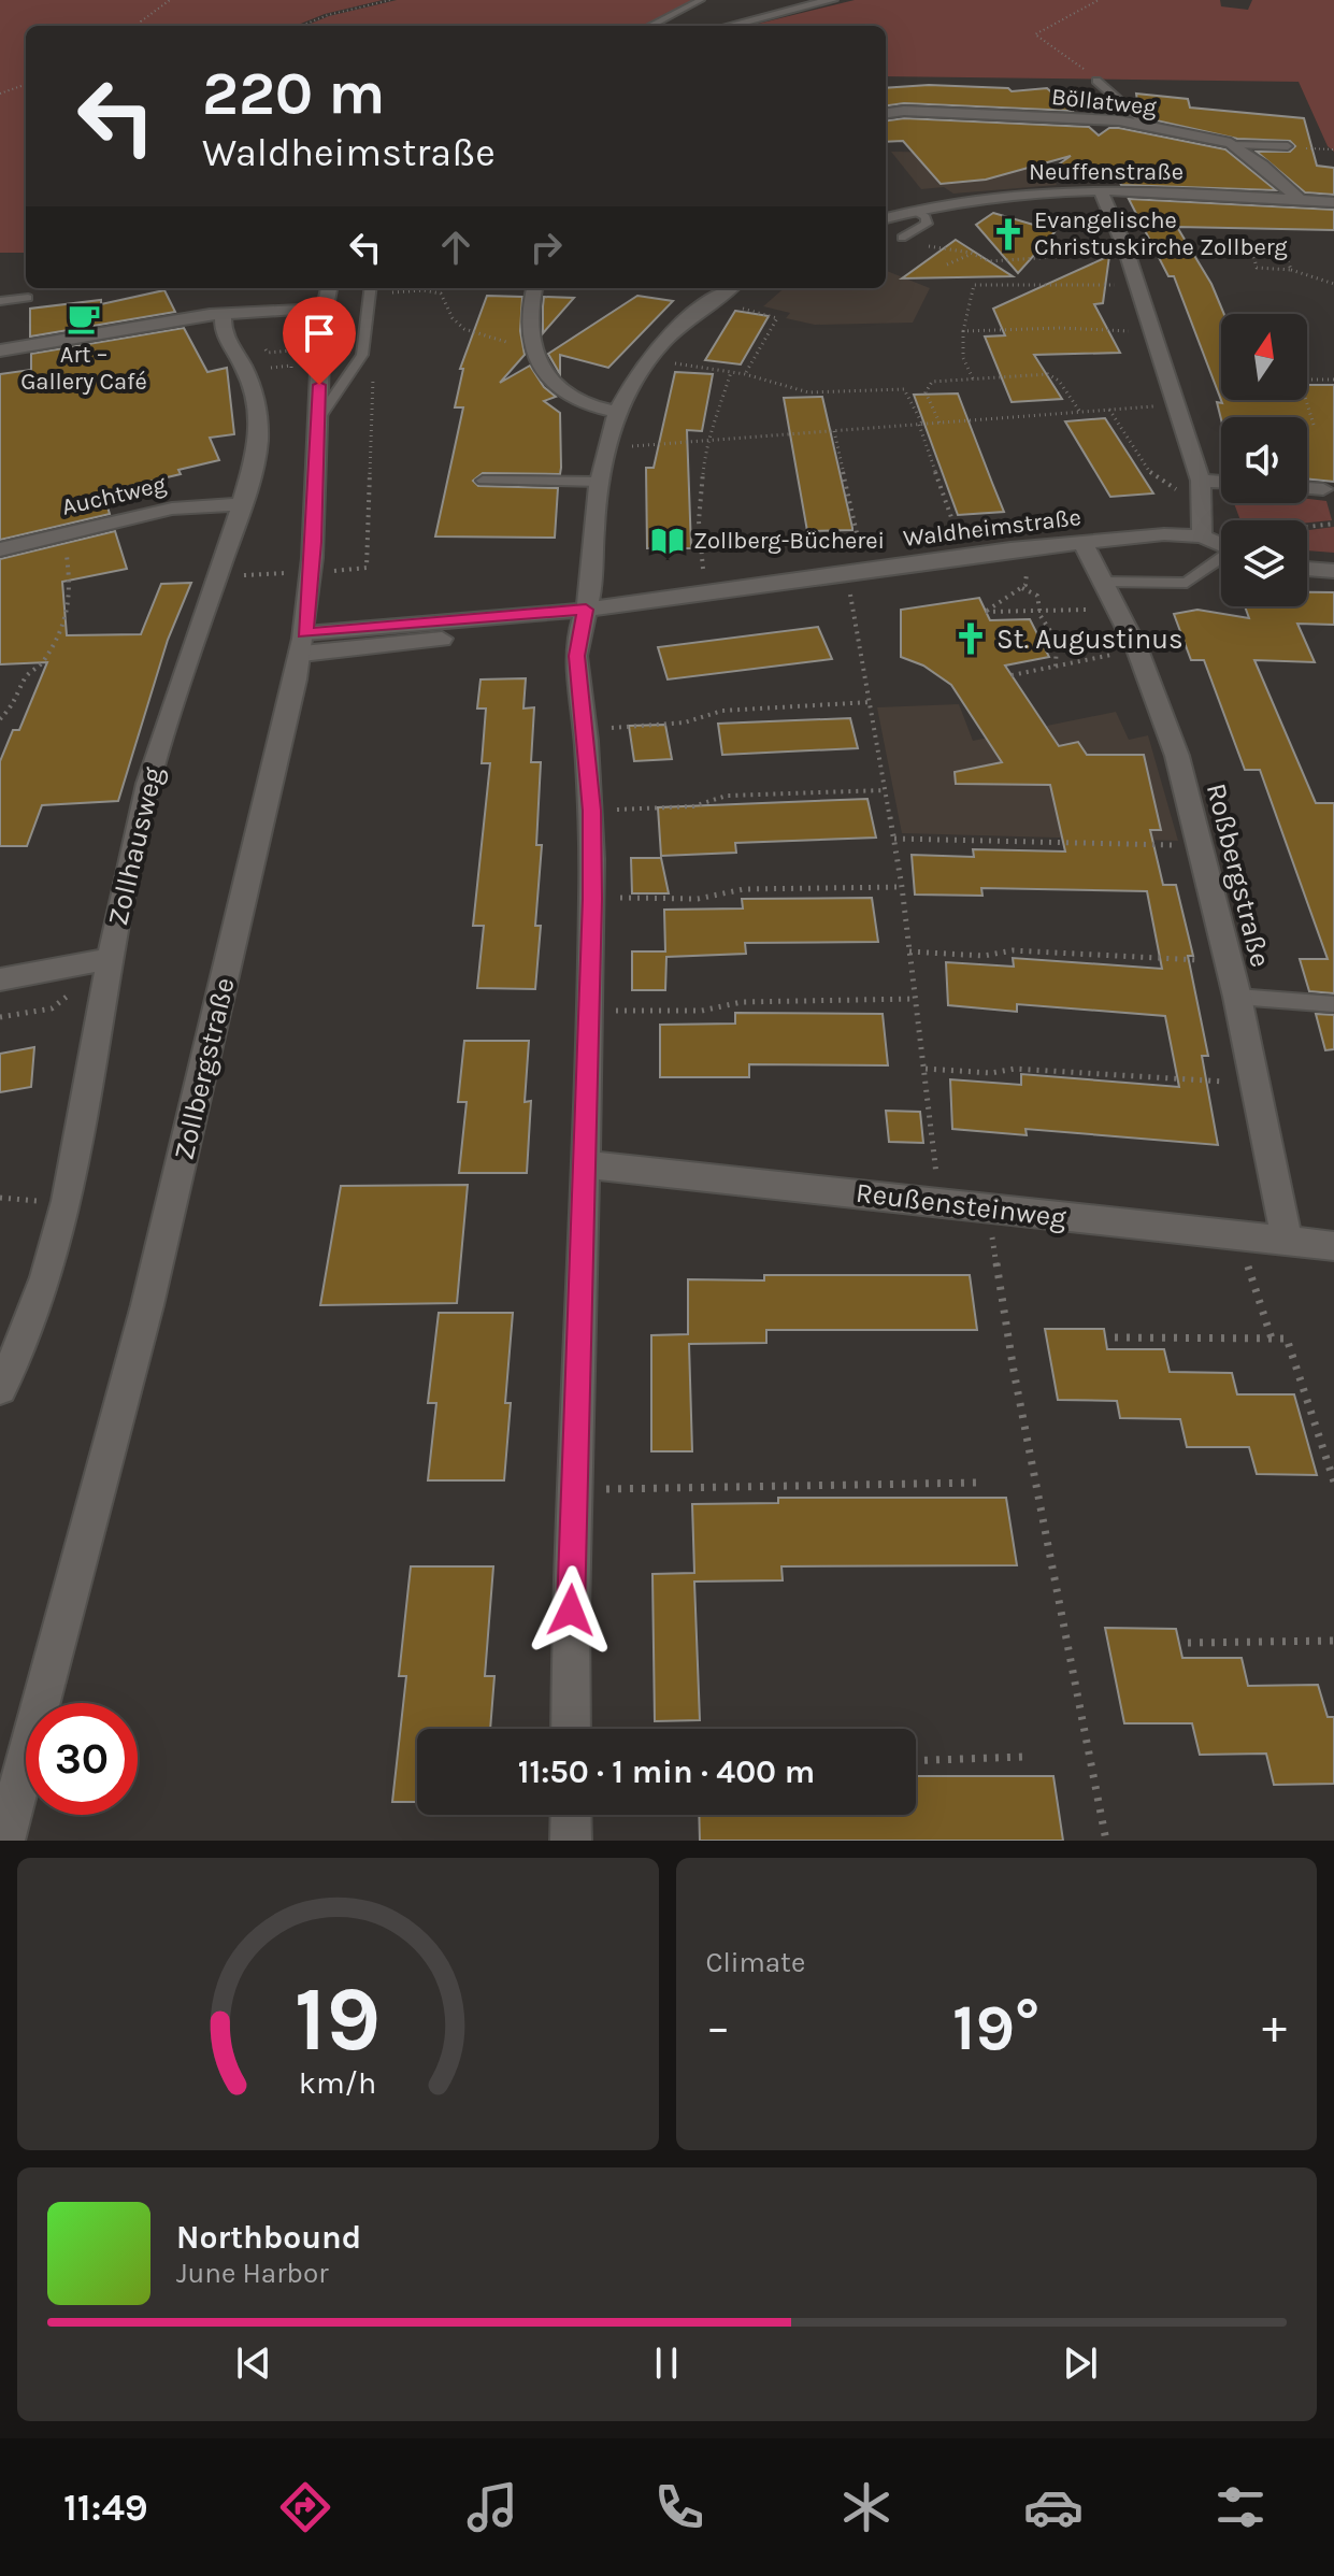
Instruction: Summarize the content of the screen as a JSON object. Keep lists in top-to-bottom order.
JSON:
{
  "streets": {
    "street": [
      "Böllatweg",
      "Neuffenstraße",
      "Auchtweg",
      "Waldheimstraße",
      "Zollhausweg",
      "Roßbergstraße",
      "Zollbergstraße",
      "Reußensteinweg"
    ]
  },
  "crossings": [
    ["Böllatweg", "Neuffenstraße"],
    ["Auchtweg", "Zollhausweg"],
    ["Waldheimstraße", "Roßbergstraße"],
    ["Waldheimstraße", "Zollbergstraße"],
    ["Roßbergstraße", "Reußensteinweg"]
  ],
  "places": {
    "church": ["Evangelische Christuskirche Zollberg", "St. Augustinus"],
    "cafe": ["Art – Gallery Café"],
    "library": ["Zollberg-Bücherei"]
  },
  "north": "top",
  "page": {
    "turn": ["220 m", "Waldheimstraße"],
    "limit": "30",
    "trip": "11:50 · 1 min · 400 m",
    "tile": "Climate",
    "heat": ["−", "19°", "+"],
    "song": ["Northbound", "June Harbor"],
    "tabs": "11:49",
    "gauge": ["19", "km/h"]
  }
}
